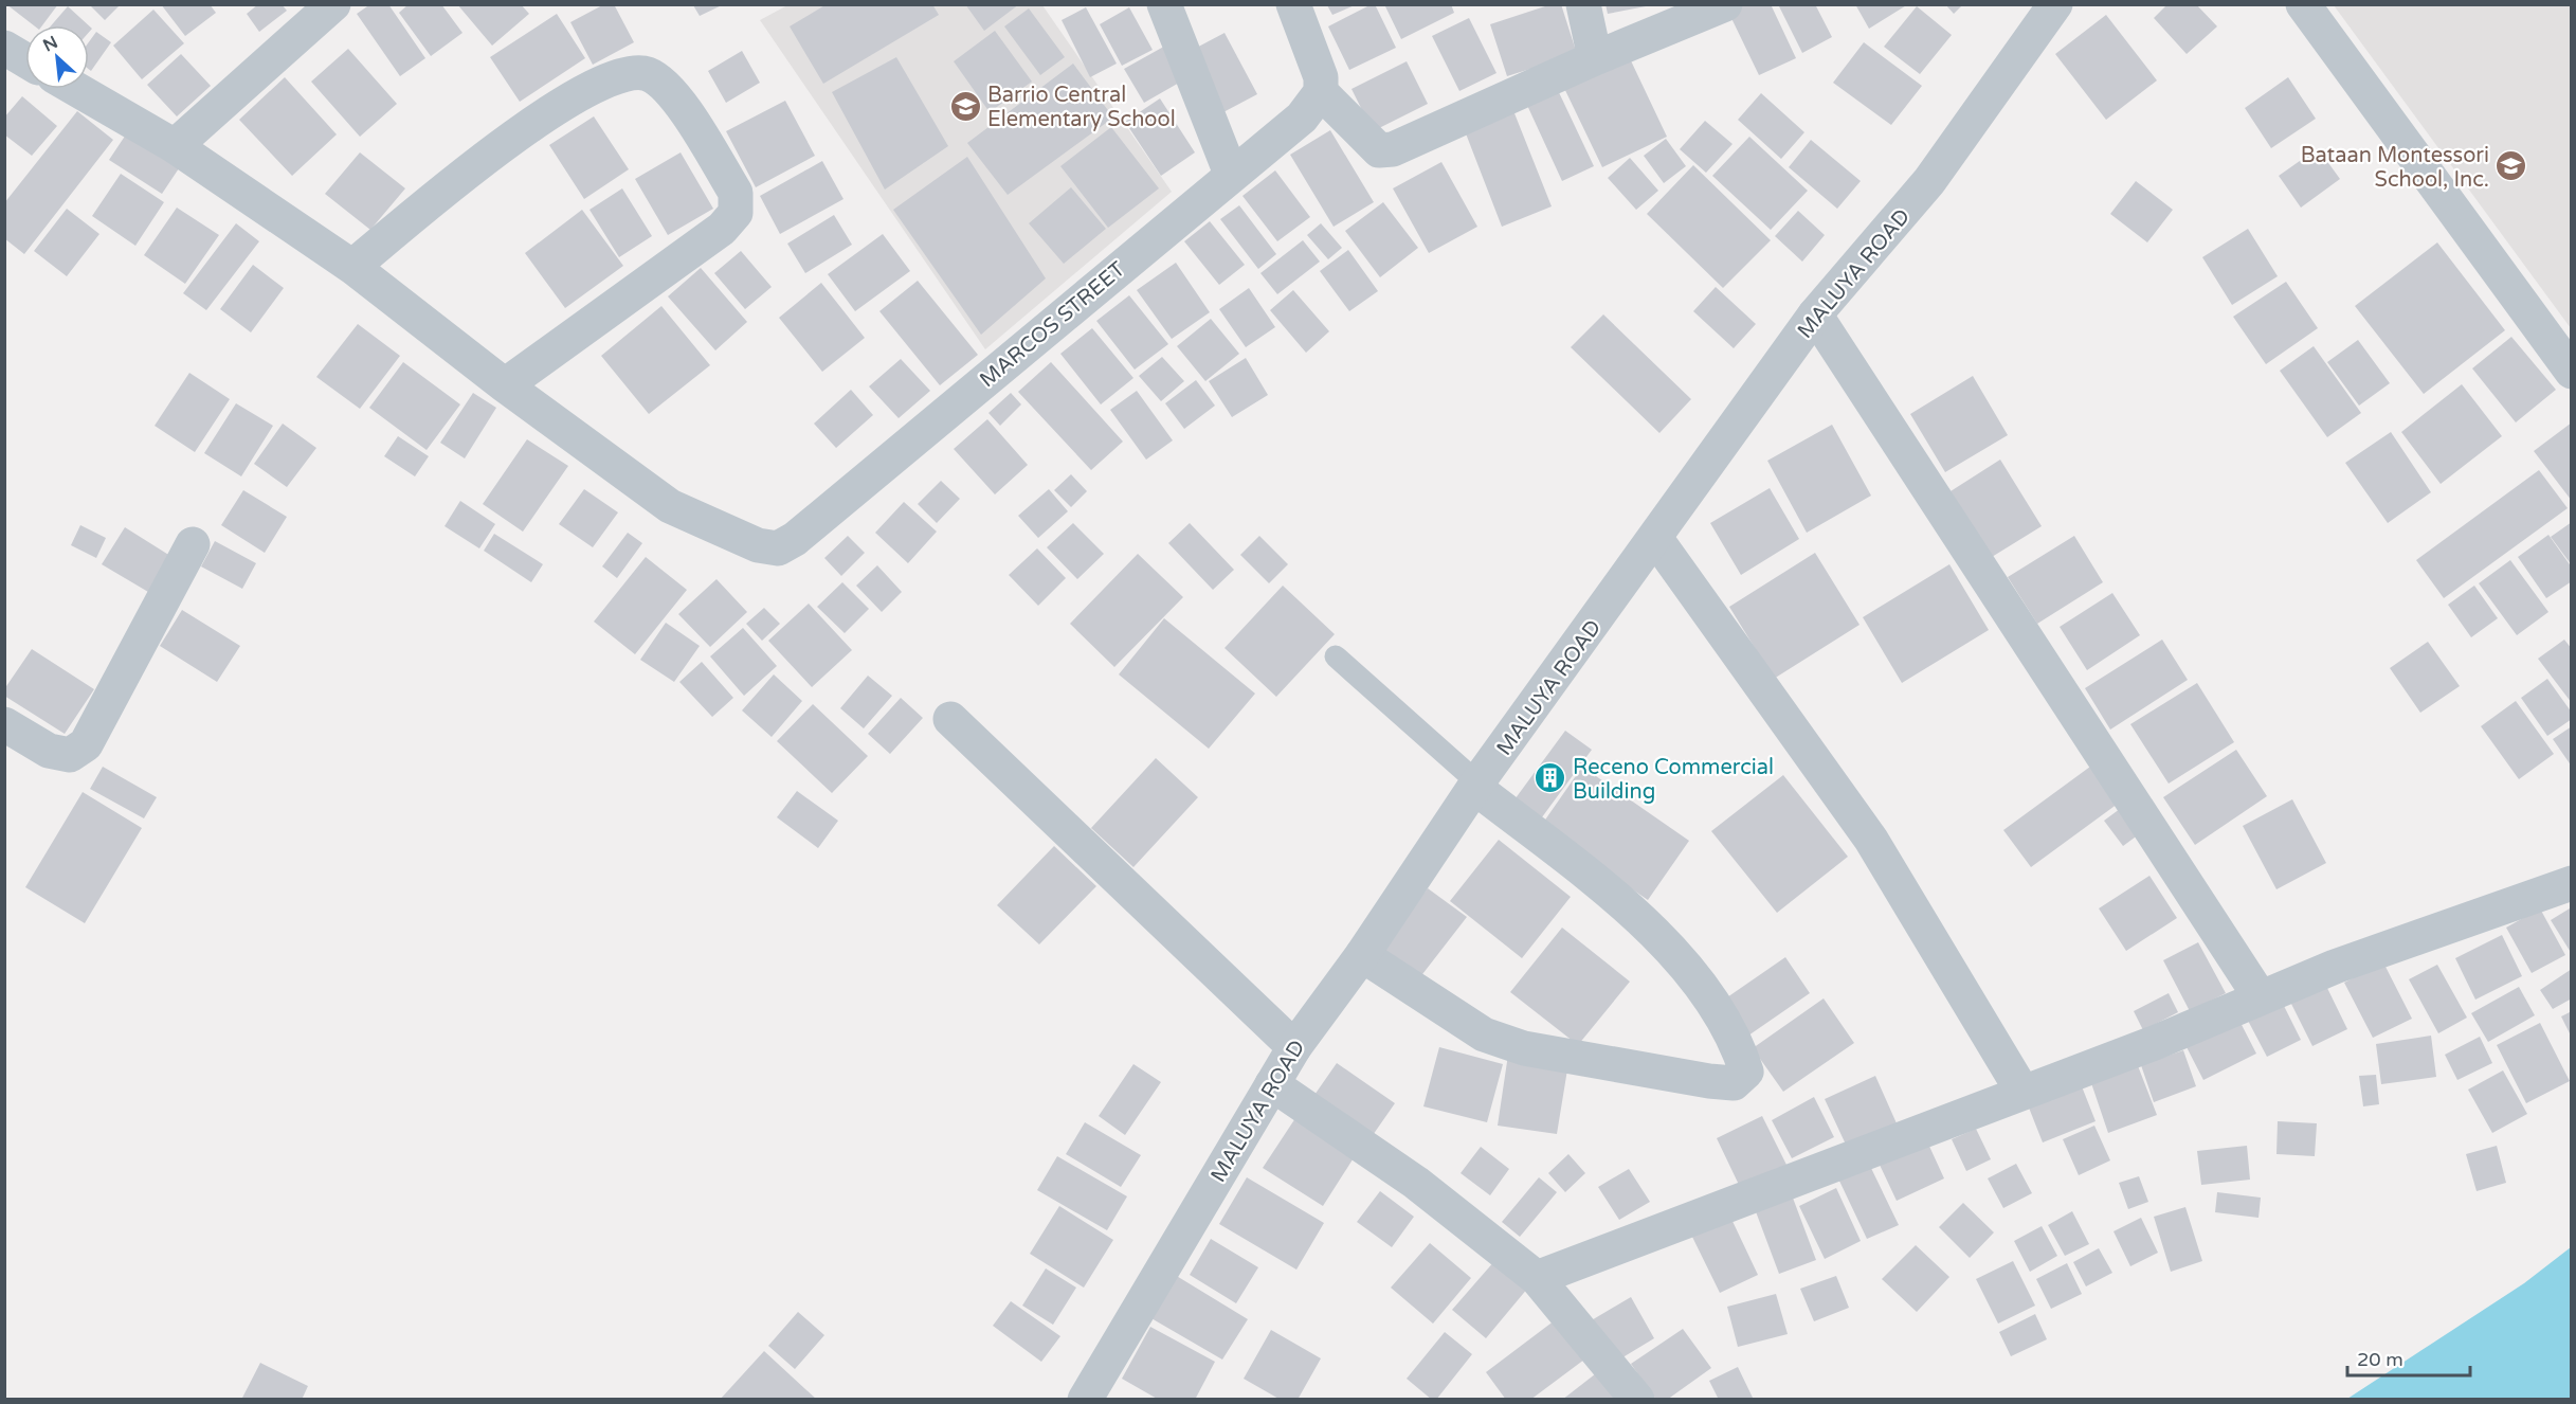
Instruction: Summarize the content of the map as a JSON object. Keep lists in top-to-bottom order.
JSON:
{
  "streets": {
    "street": ["MALUYA ROAD", "MARCOS STREET"]
  },
  "places": {
    "school or university": ["Barrio Central Elementary School", "Bataan Montessori School, Inc."],
    "building": ["Receno Commercial Building"]
  },
  "scale_bar": "20 m",
  "north": "top left"
}
